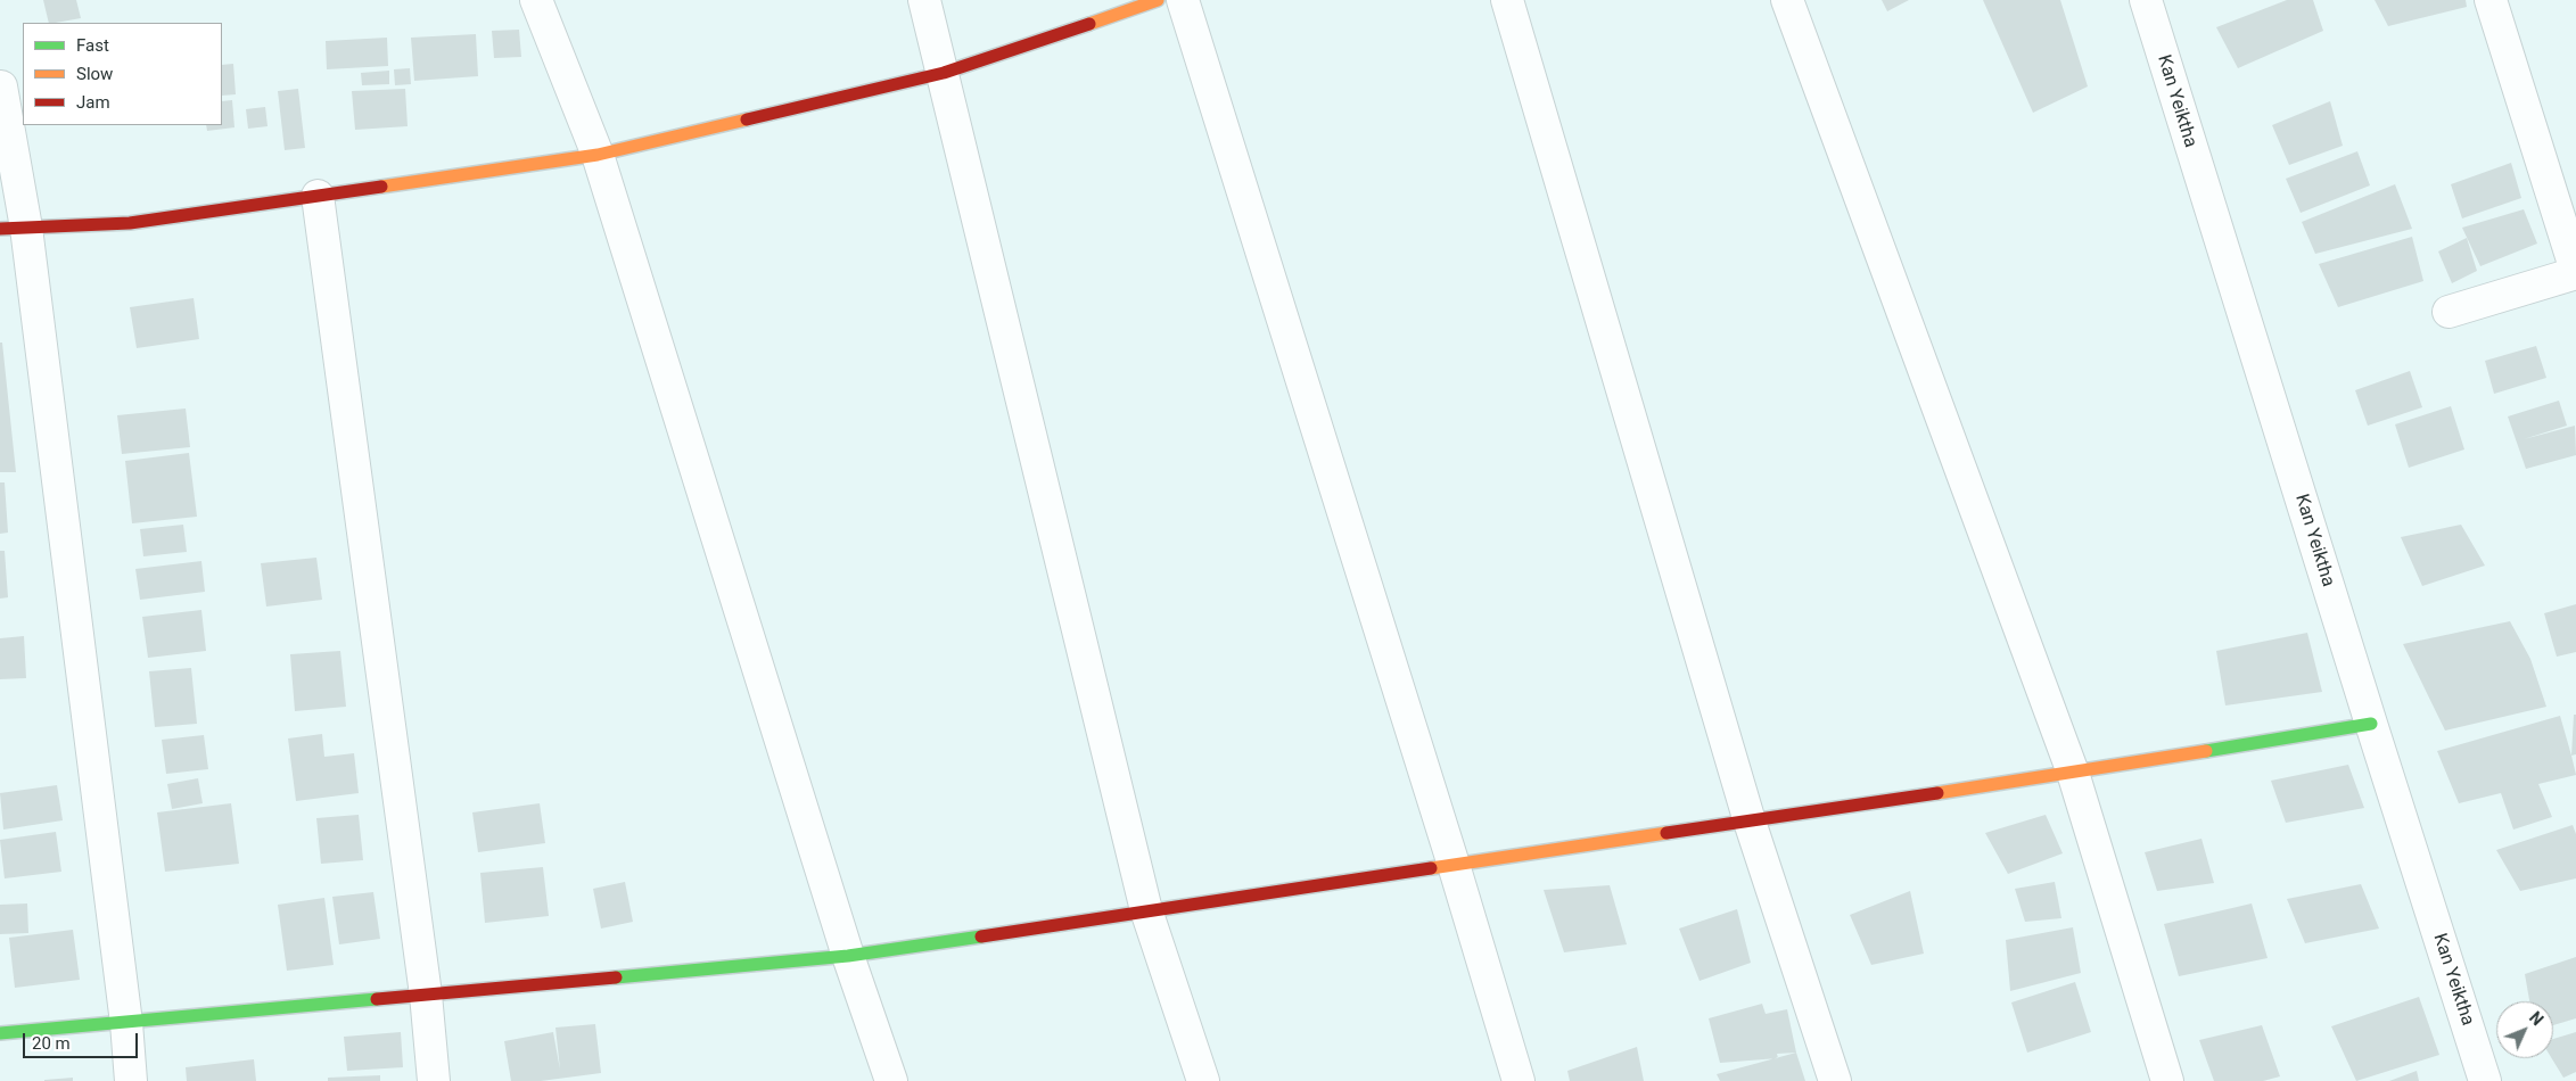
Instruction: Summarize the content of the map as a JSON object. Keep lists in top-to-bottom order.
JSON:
{
  "streets": {
    "street": ["Kan Yeiktha"]
  },
  "legend": ["Fast", "Slow", "Jam"],
  "scale_bar": "20 m",
  "north": "top right"
}
